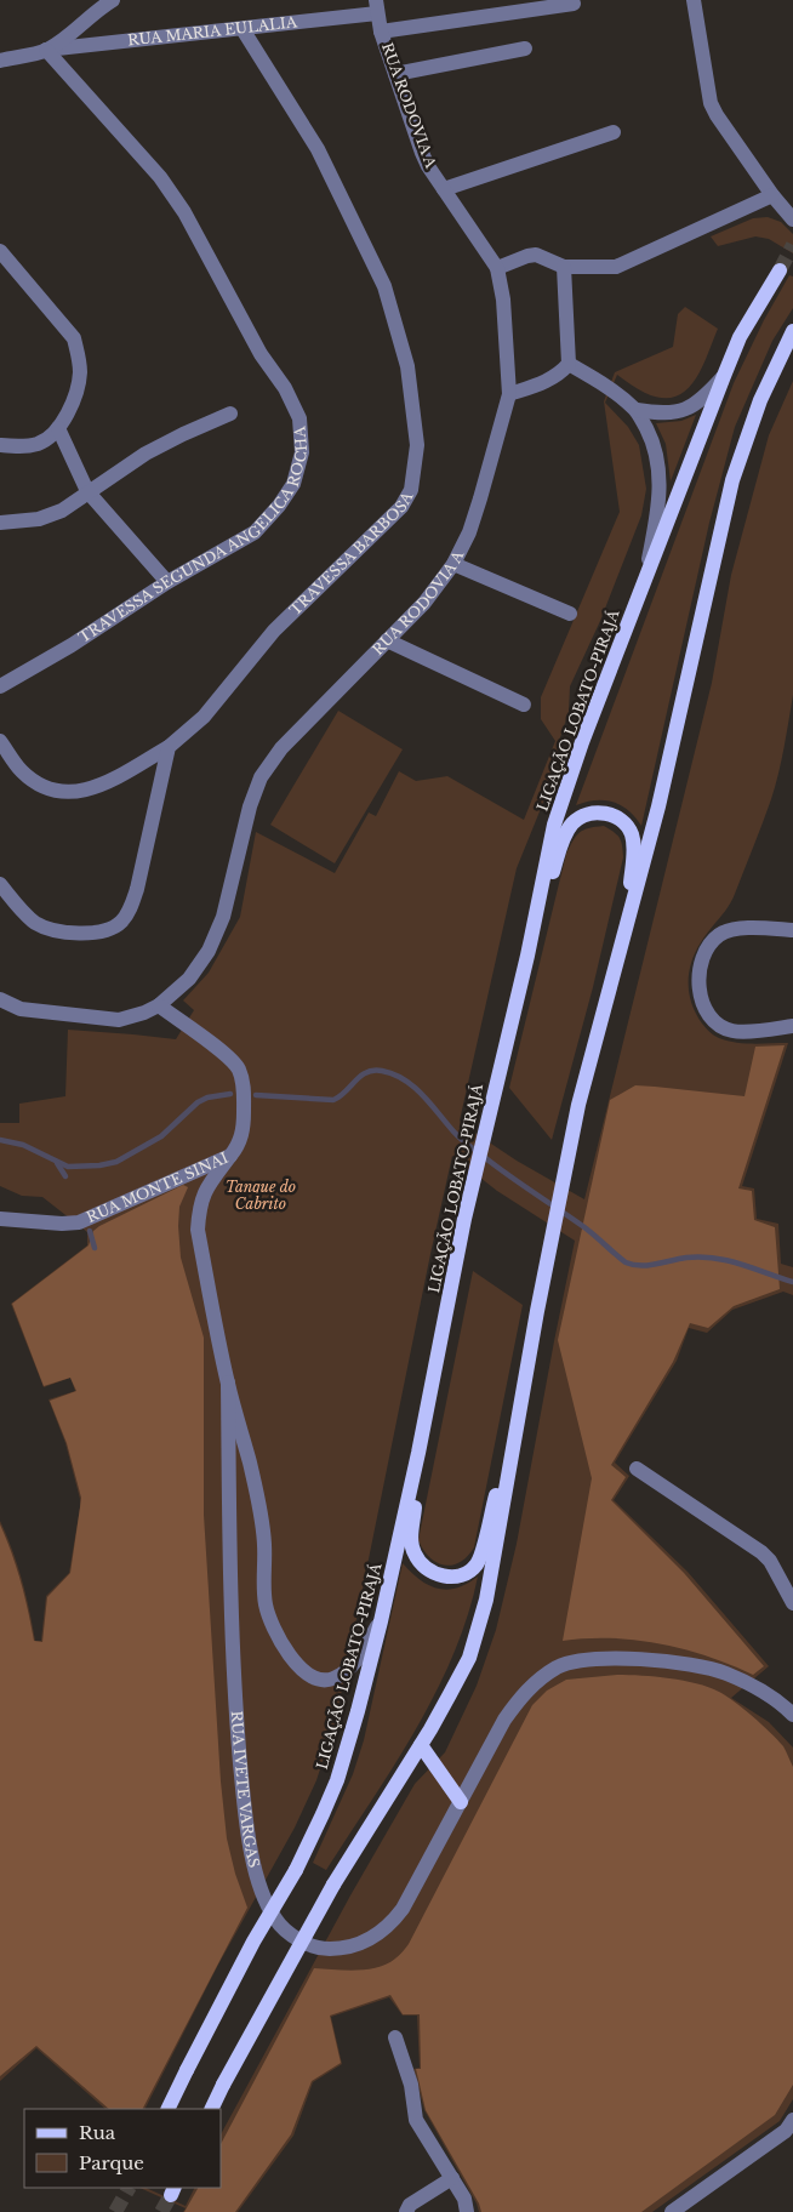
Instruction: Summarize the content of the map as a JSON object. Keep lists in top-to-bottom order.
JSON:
{
  "streets": {
    "main road": ["LIGAÇÃO LOBATO-PIRAJÁ"],
    "street": [
      "RUA MARIA EULALIA",
      "RUA RODOVIA A",
      "TRAVESSA SEGUNDA ANGELICA ROCHA",
      "TRAVESSA BARBOSA",
      "RUA MONTE SINAI",
      "RUA IVETE VARGAS"
    ]
  },
  "crossings": [
    ["RUA MARIA EULALIA", "RUA RODOVIA A"],
    ["RUA MARIA EULALIA", "TRAVESSA SEGUNDA ANGELICA ROCHA"],
    ["RUA MARIA EULALIA", "TRAVESSA BARBOSA"],
    ["RUA RODOVIA A", "RUA MONTE SINAI"],
    ["LIGAÇÃO LOBATO-PIRAJÁ", "RUA IVETE VARGAS"],
    ["RUA MONTE SINAI", "RUA IVETE VARGAS"]
  ],
  "parks": ["Tanque do Cabrito"],
  "legend": ["Rua", "Parque"]
}
